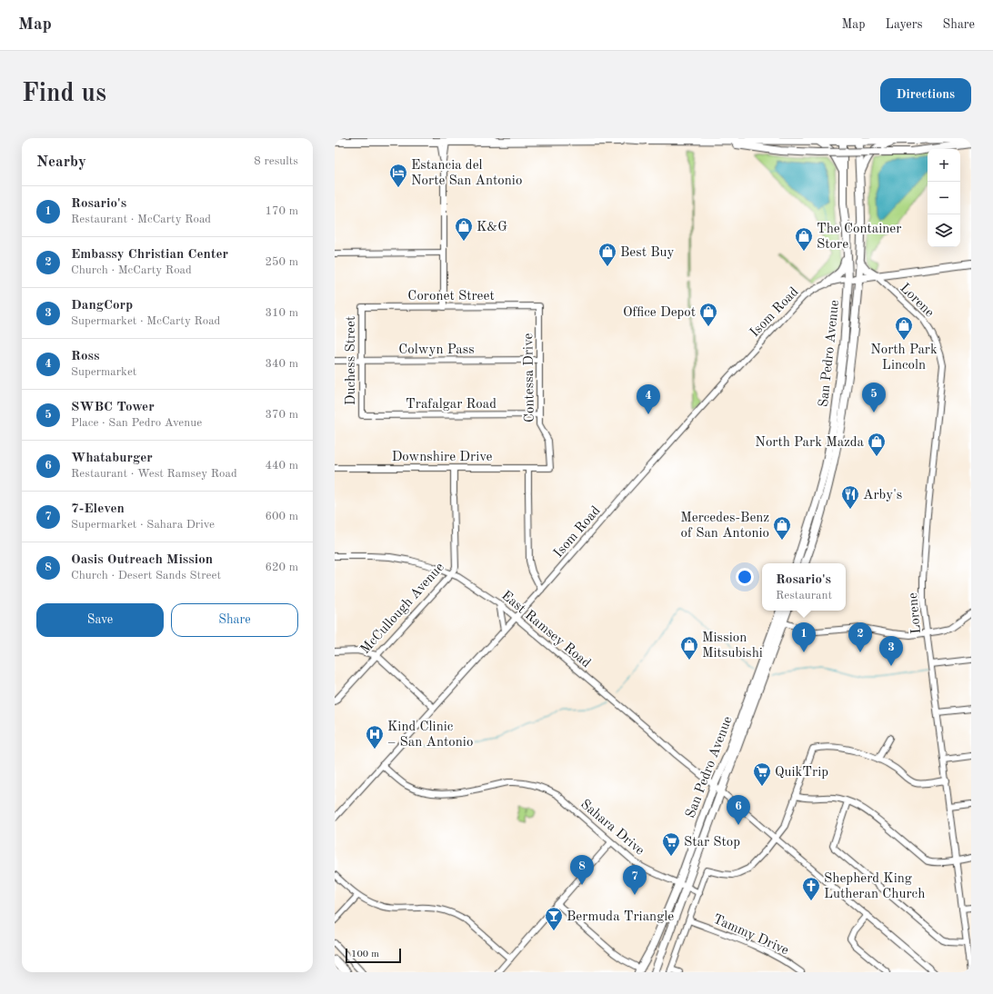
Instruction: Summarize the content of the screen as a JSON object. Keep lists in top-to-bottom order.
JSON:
{
  "streets": {
    "main road": ["San Pedro Avenue"],
    "street": [
      "Coronet Street",
      "Lorene",
      "Isom Road",
      "Colwyn Pass",
      "Duchess Street",
      "Contessa Drive",
      "Trafalgar Road",
      "Downshire Drive",
      "McCullough Avenue",
      "East Ramsey Road",
      "Sahara Drive",
      "Tammy Drive"
    ]
  },
  "crossings": [
    ["Coronet Street", "Duchess Street"],
    ["Coronet Street", "Contessa Drive"],
    ["Isom Road", "San Pedro Avenue"],
    ["Isom Road", "East Ramsey Road"],
    ["Isom Road", "Sahara Drive"],
    ["Colwyn Pass", "Duchess Street"],
    ["Colwyn Pass", "Contessa Drive"],
    ["San Pedro Avenue", "East Ramsey Road"],
    ["San Pedro Avenue", "Sahara Drive"],
    ["Duchess Street", "Trafalgar Road"],
    ["Contessa Drive", "Trafalgar Road"],
    ["Contessa Drive", "Downshire Drive"],
    ["Downshire Drive", "McCullough Avenue"],
    ["McCullough Avenue", "East Ramsey Road"]
  ],
  "places": {
    "hotel": ["Estancia del Norte San Antonio"],
    "shop": [
      "K&G",
      "The Container Store",
      "Best Buy",
      "Office Depot",
      "North Park Lincoln",
      "North Park Mazda",
      "Mercedes-Benz of San Antonio",
      "Mission Mitsubishi"
    ],
    "restaurant": ["Arby's"],
    "hospital": ["Kind Clinic – San Antonio"],
    "supermarket": ["QuikTrip", "Star Stop"],
    "church": ["Shepherd King Lutheran Church"],
    "bar": ["Bermuda Triangle"]
  },
  "scale_bar": "100 m",
  "page": {
    "header": "Map",
    "nav": ["Map", "Layers", "Share"],
    "buttons": [
      "Directions",
      ["Save", "Share"]
    ],
    "title": "Find us",
    "heading": ["Nearby", "8 results"],
    "map_buttons": ["+", "−"],
    "list": [
      {
        "mark": "1",
        "name": "Rosario's",
        "note": "Restaurant · McCarty Road",
        "value": "170 m"
      },
      {
        "mark": "2",
        "name": "Embassy Christian Center",
        "note": "Church · McCarty Road",
        "value": "250 m"
      },
      {
        "mark": "3",
        "name": "DangCorp",
        "note": "Supermarket · McCarty Road",
        "value": "310 m"
      },
      {
        "mark": "4",
        "name": "Ross",
        "note": "Supermarket",
        "value": "340 m"
      },
      {
        "mark": "5",
        "name": "SWBC Tower",
        "note": "Place · San Pedro Avenue",
        "value": "370 m"
      },
      {
        "mark": "6",
        "name": "Whataburger",
        "note": "Restaurant · West Ramsey Road",
        "value": "440 m"
      },
      {
        "mark": "7",
        "name": "7-Eleven",
        "note": "Supermarket · Sahara Drive",
        "value": "600 m"
      },
      {
        "mark": "8",
        "name": "Oasis Outreach Mission",
        "note": "Church · Desert Sands Street",
        "value": "620 m"
      }
    ],
    "pins": [
      "5",
      "4",
      "1",
      "2",
      "3",
      "6",
      "8",
      "7"
    ],
    "popup": ["Rosario's", "Restaurant"],
    "scale": "100 m"
  }
}
